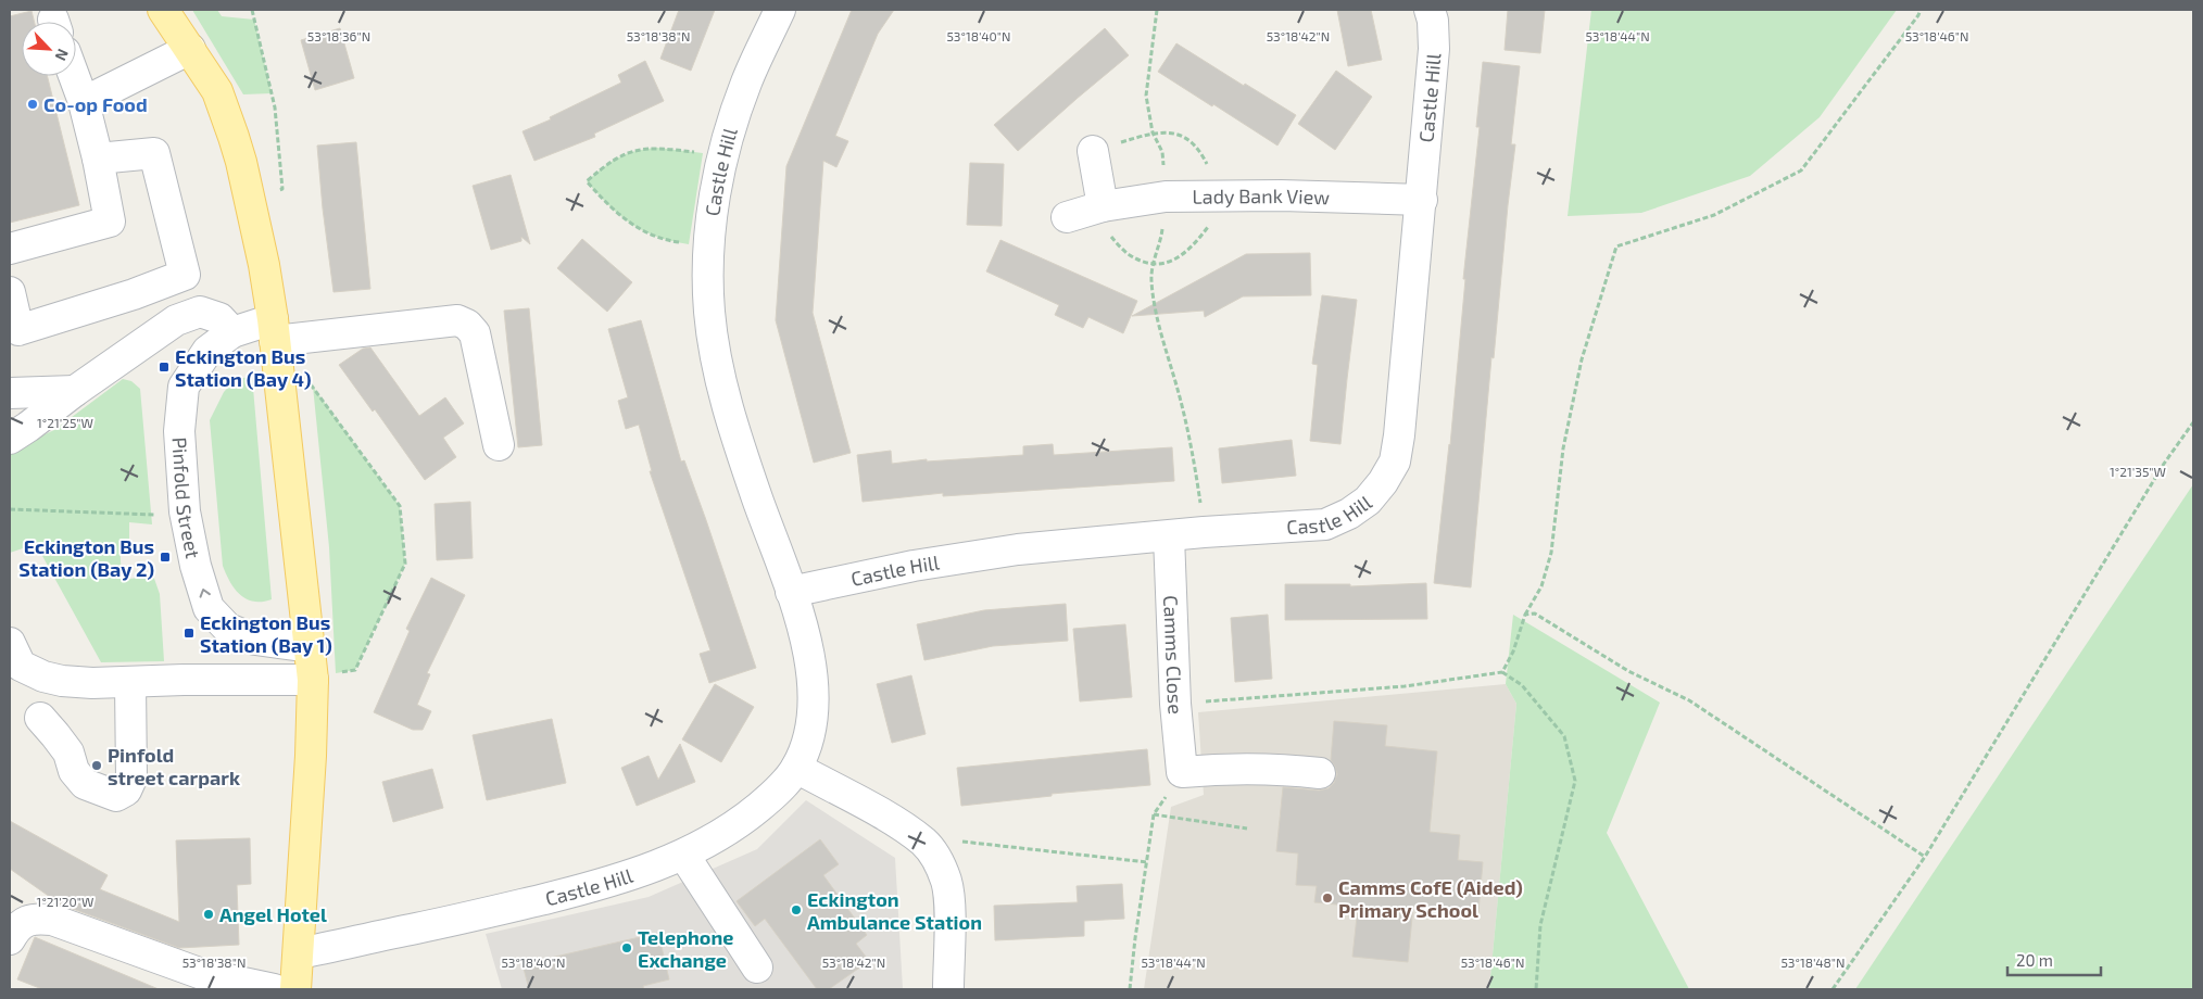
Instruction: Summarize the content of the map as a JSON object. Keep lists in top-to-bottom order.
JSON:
{
  "streets": {
    "street": [
      "Castle Hill",
      "Lady Bank View",
      "Pinfold Street",
      "Camms Close"
    ]
  },
  "crossings": [
    ["Castle Hill", "Lady Bank View"],
    ["Castle Hill", "Camms Close"]
  ],
  "places": {
    "other": [
      "Co-op Food",
      "Pinfold street carpark",
      "Camms CofE (Aided) Primary School",
      "Eckington Ambulance Station",
      "Angel Hotel",
      "Telephone Exchange"
    ],
    "transit": ["Eckington Bus Station (Bay 4)", "Eckington Bus Station (Bay 2)", "Eckington Bus Station (Bay 1)"]
  },
  "scale_bar": "20 m",
  "north": "bottom right",
  "coordinates": [
    "53°18'36\"N",
    "53°18'38\"N",
    "53°18'40\"N",
    "53°18'42\"N",
    "53°18'44\"N",
    "53°18'46\"N",
    "1°21'25\"W",
    "1°21'35\"W",
    "1°21'20\"W",
    "53°18'48\"N"
  ]
}
